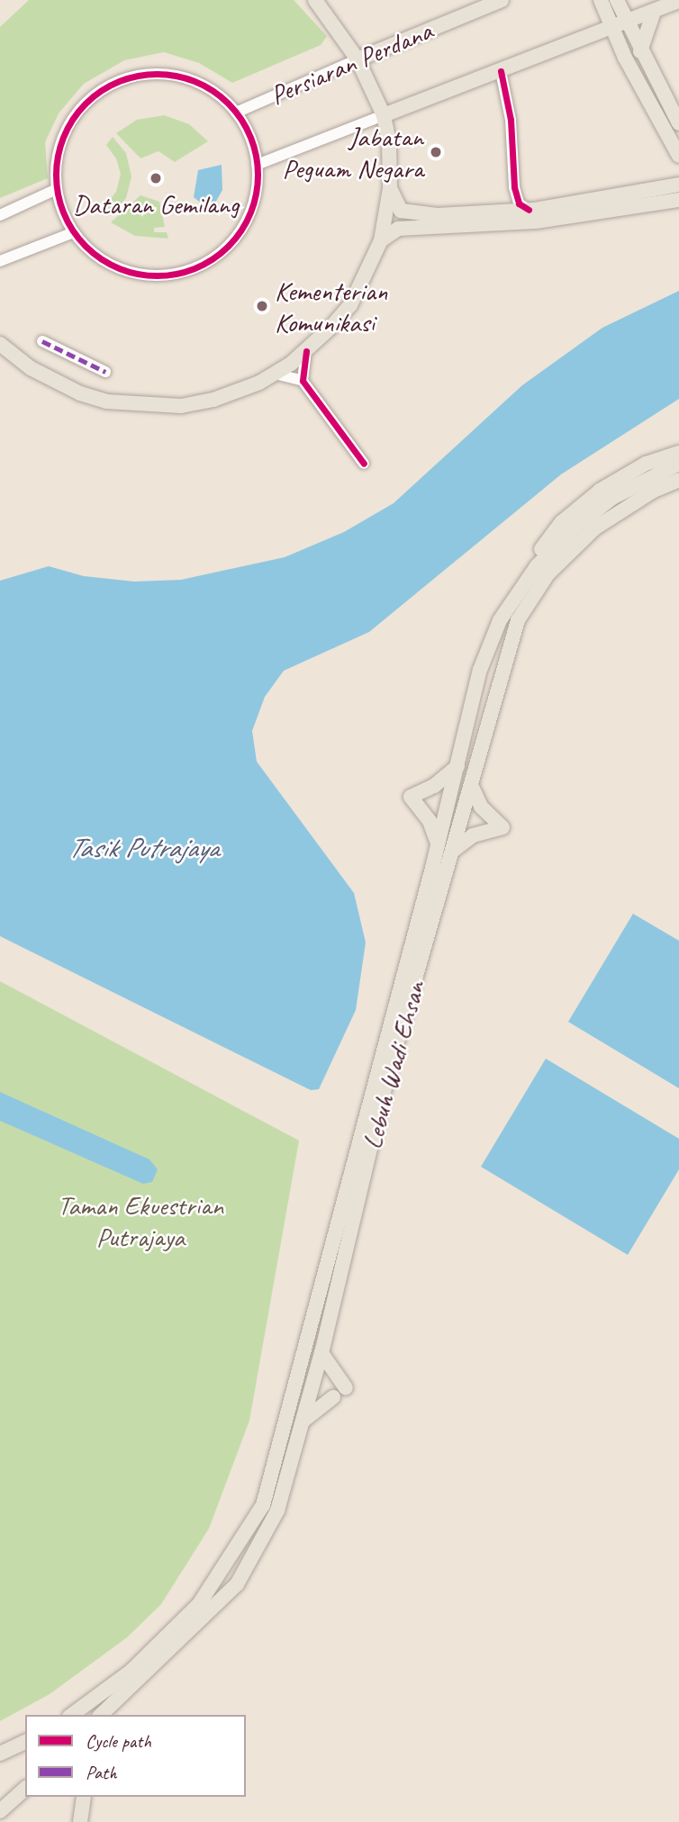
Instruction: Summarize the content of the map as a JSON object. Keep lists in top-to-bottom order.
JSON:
{
  "streets": {
    "main road": ["Persiaran Perdana", "Lebuh Wadi Ehsan"]
  },
  "water": ["Tasik Putrajaya"],
  "parks": ["Taman Ekuestrian Putrajaya"],
  "places": ["Jabatan Peguam Negara", "Dataran Gemilang", "Kementerian Komunikasi"],
  "legend": ["Cycle path", "Path"]
}
